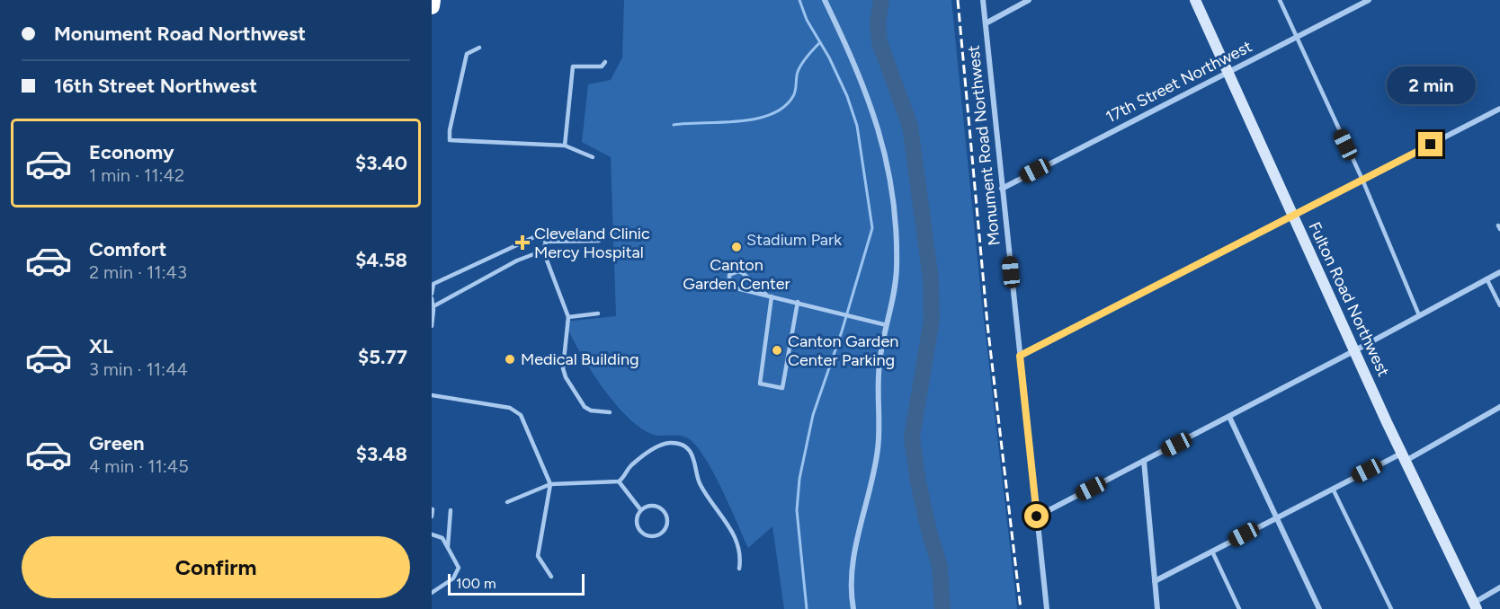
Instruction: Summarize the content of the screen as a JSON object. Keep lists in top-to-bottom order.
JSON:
{
  "streets": {
    "main road": ["Fulton Road Northwest"],
    "street": ["17th Street Northwest", "Monument Road Northwest"]
  },
  "crossings": [
    ["17th Street Northwest", "Monument Road Northwest"],
    ["17th Street Northwest", "Fulton Road Northwest"]
  ],
  "parks": ["Stadium Park"],
  "places": {
    "health": ["Cleveland Clinic Mercy Hospital"],
    "other": ["Canton Garden Center", "Canton Garden Center Parking", "Medical Building"]
  },
  "scale_bar": "100 m",
  "page": {
    "banner": ["Monument Road Northwest", "16th Street Northwest"],
    "bubble": "2 min",
    "list": [
      {
        "name": "Economy",
        "note": "1 min · 11:42",
        "value": "$3.40"
      },
      {
        "name": "Comfort",
        "note": "2 min · 11:43",
        "value": "$4.58"
      },
      {
        "name": "XL",
        "note": "3 min · 11:44",
        "value": "$5.77"
      },
      {
        "name": "Green",
        "note": "4 min · 11:45",
        "value": "$3.48"
      }
    ],
    "buttons": "Confirm",
    "scale": "100 m"
  }
}
